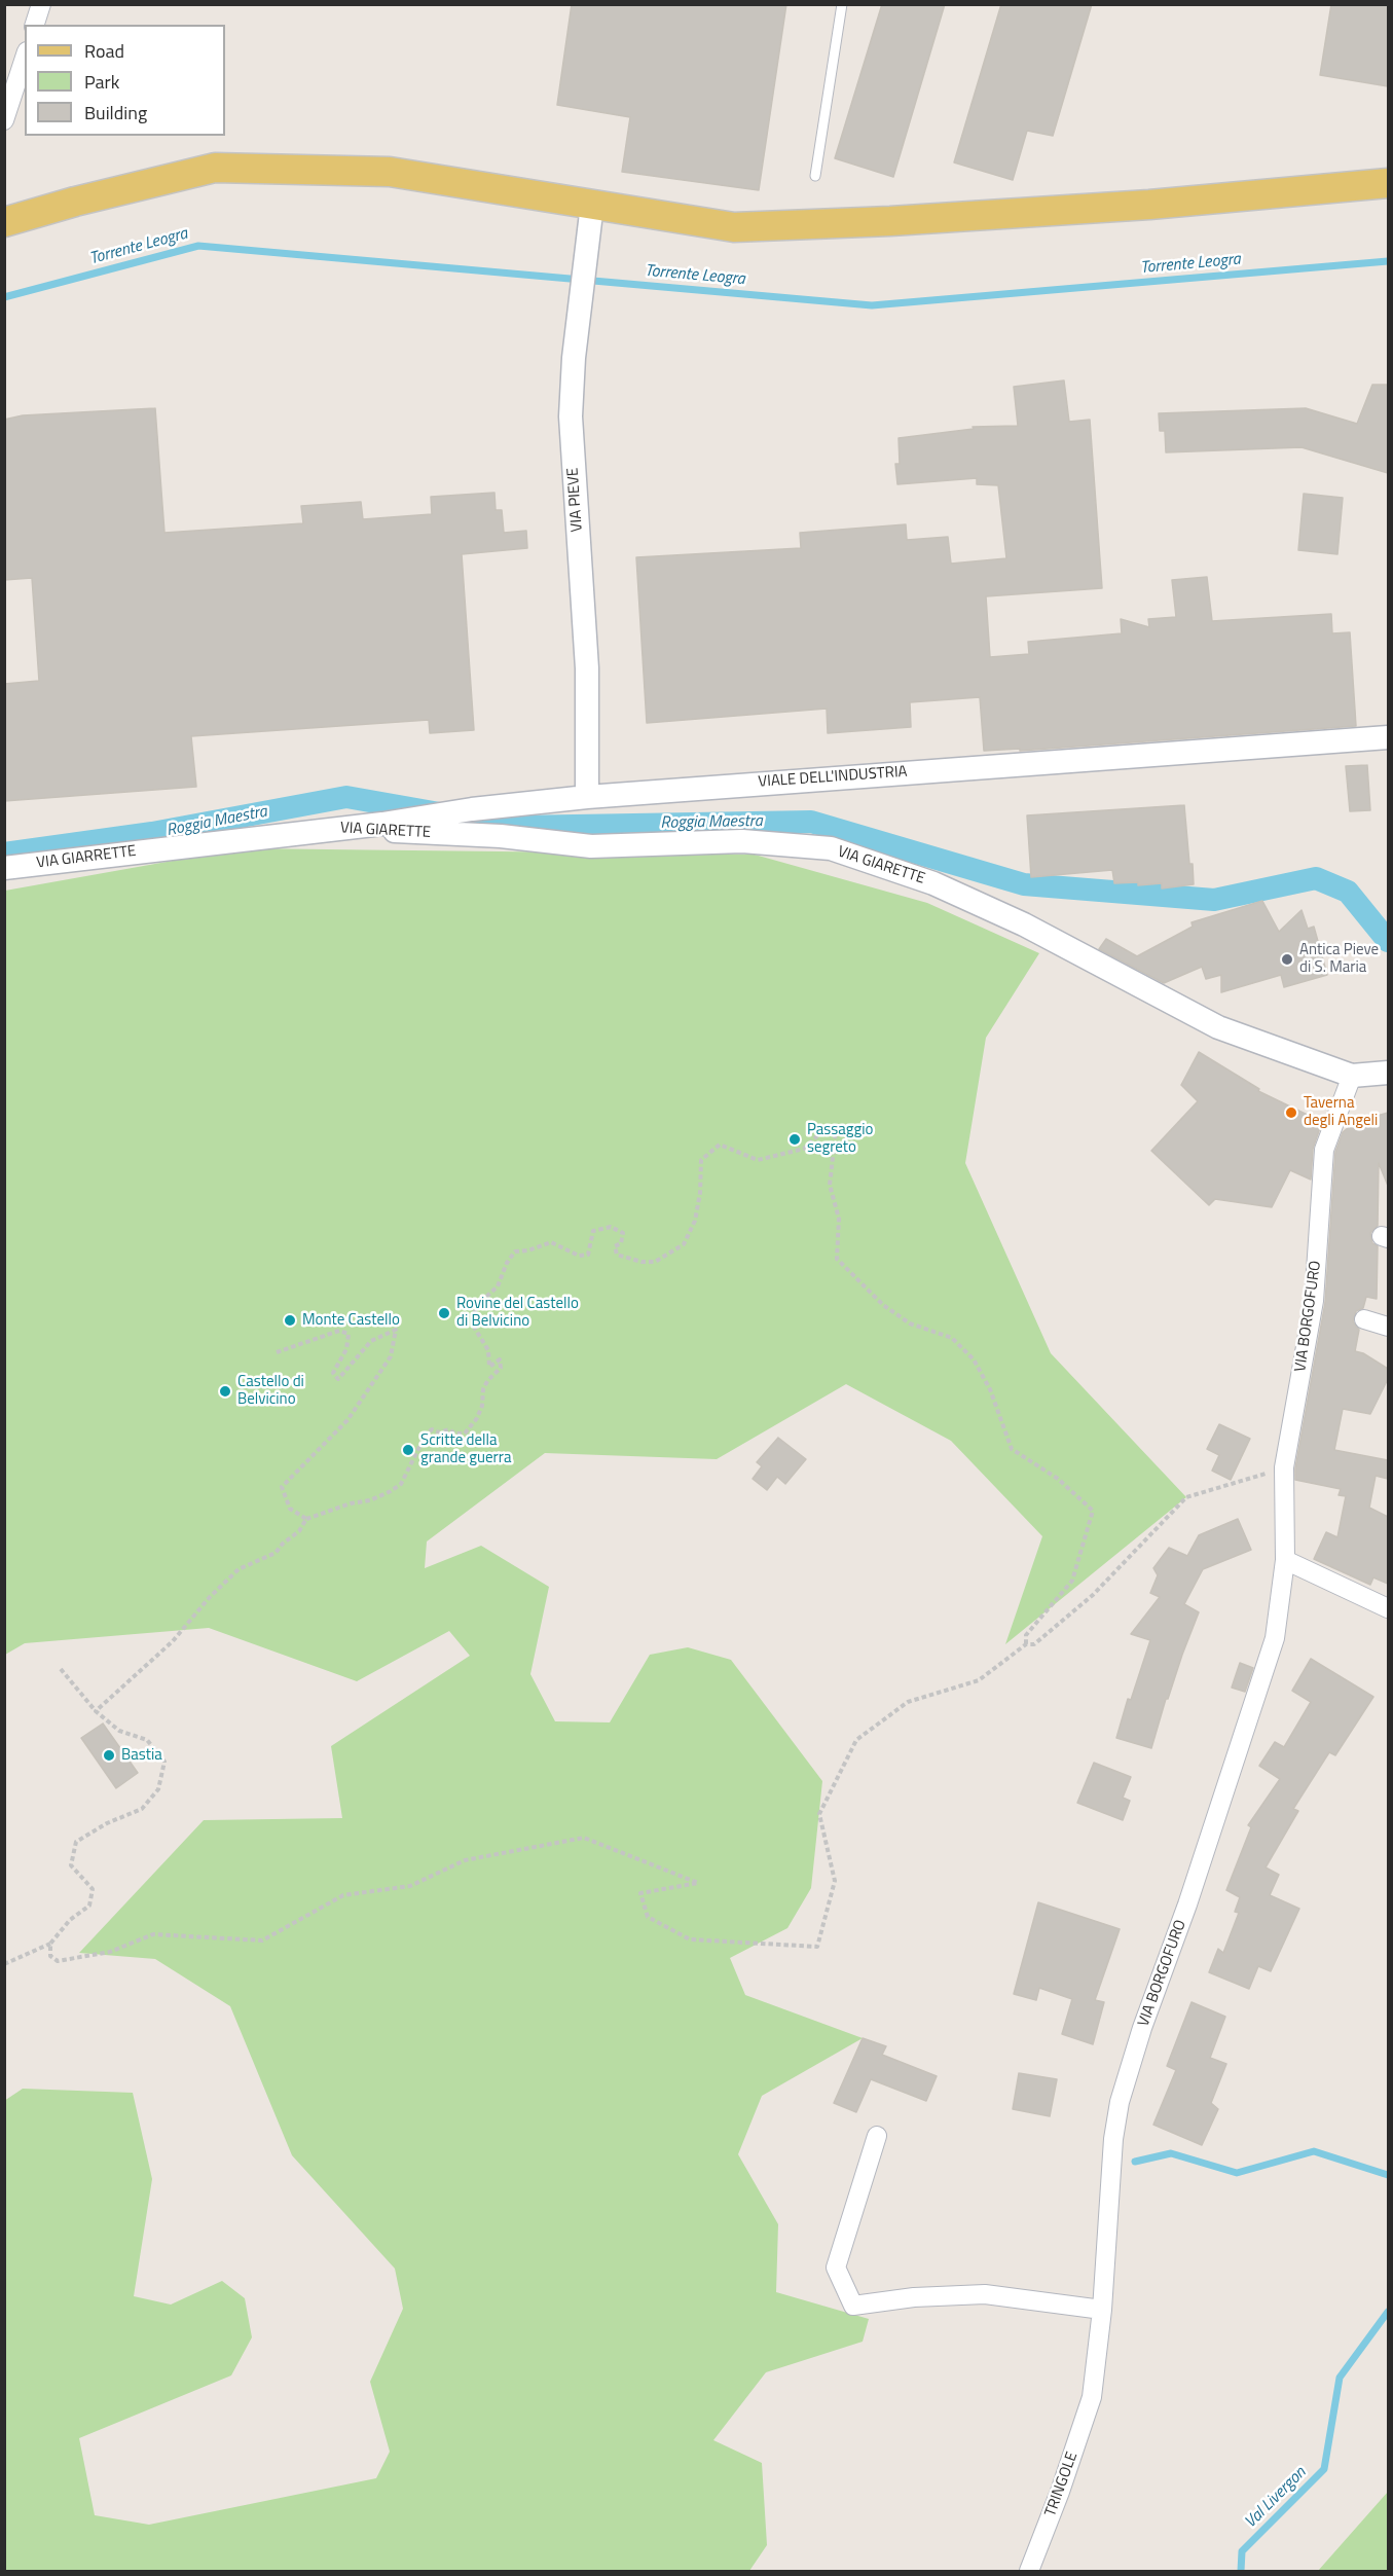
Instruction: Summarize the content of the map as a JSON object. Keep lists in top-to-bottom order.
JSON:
{
  "streets": {
    "street": [
      "VIA PIEVE",
      "VIALE DELL'INDUSTRIA",
      "VIA GIARETTE",
      "VIA GIARRETTE",
      "VIA BORGOFURO",
      "TRINGOLE"
    ]
  },
  "crossings": [
    ["VIA PIEVE", "VIALE DELL'INDUSTRIA"],
    ["VIALE DELL'INDUSTRIA", "VIA GIARETTE"],
    ["VIALE DELL'INDUSTRIA", "VIA GIARRETTE"],
    ["VIA GIARETTE", "VIA BORGOFURO"],
    ["VIA BORGOFURO", "TRINGOLE"]
  ],
  "water": ["Torrente Leogra", "Roggia Maestra", "Val Livergon"],
  "places": [
    "Antica Pieve di S. Maria",
    "Taverna degli Angeli",
    "Passaggio segreto",
    "Rovine del Castello di Belvicino",
    "Monte Castello",
    "Castello di Belvicino",
    "Scritte della grande guerra",
    "Bastia"
  ],
  "legend": ["Road", "Park", "Building"]
}
